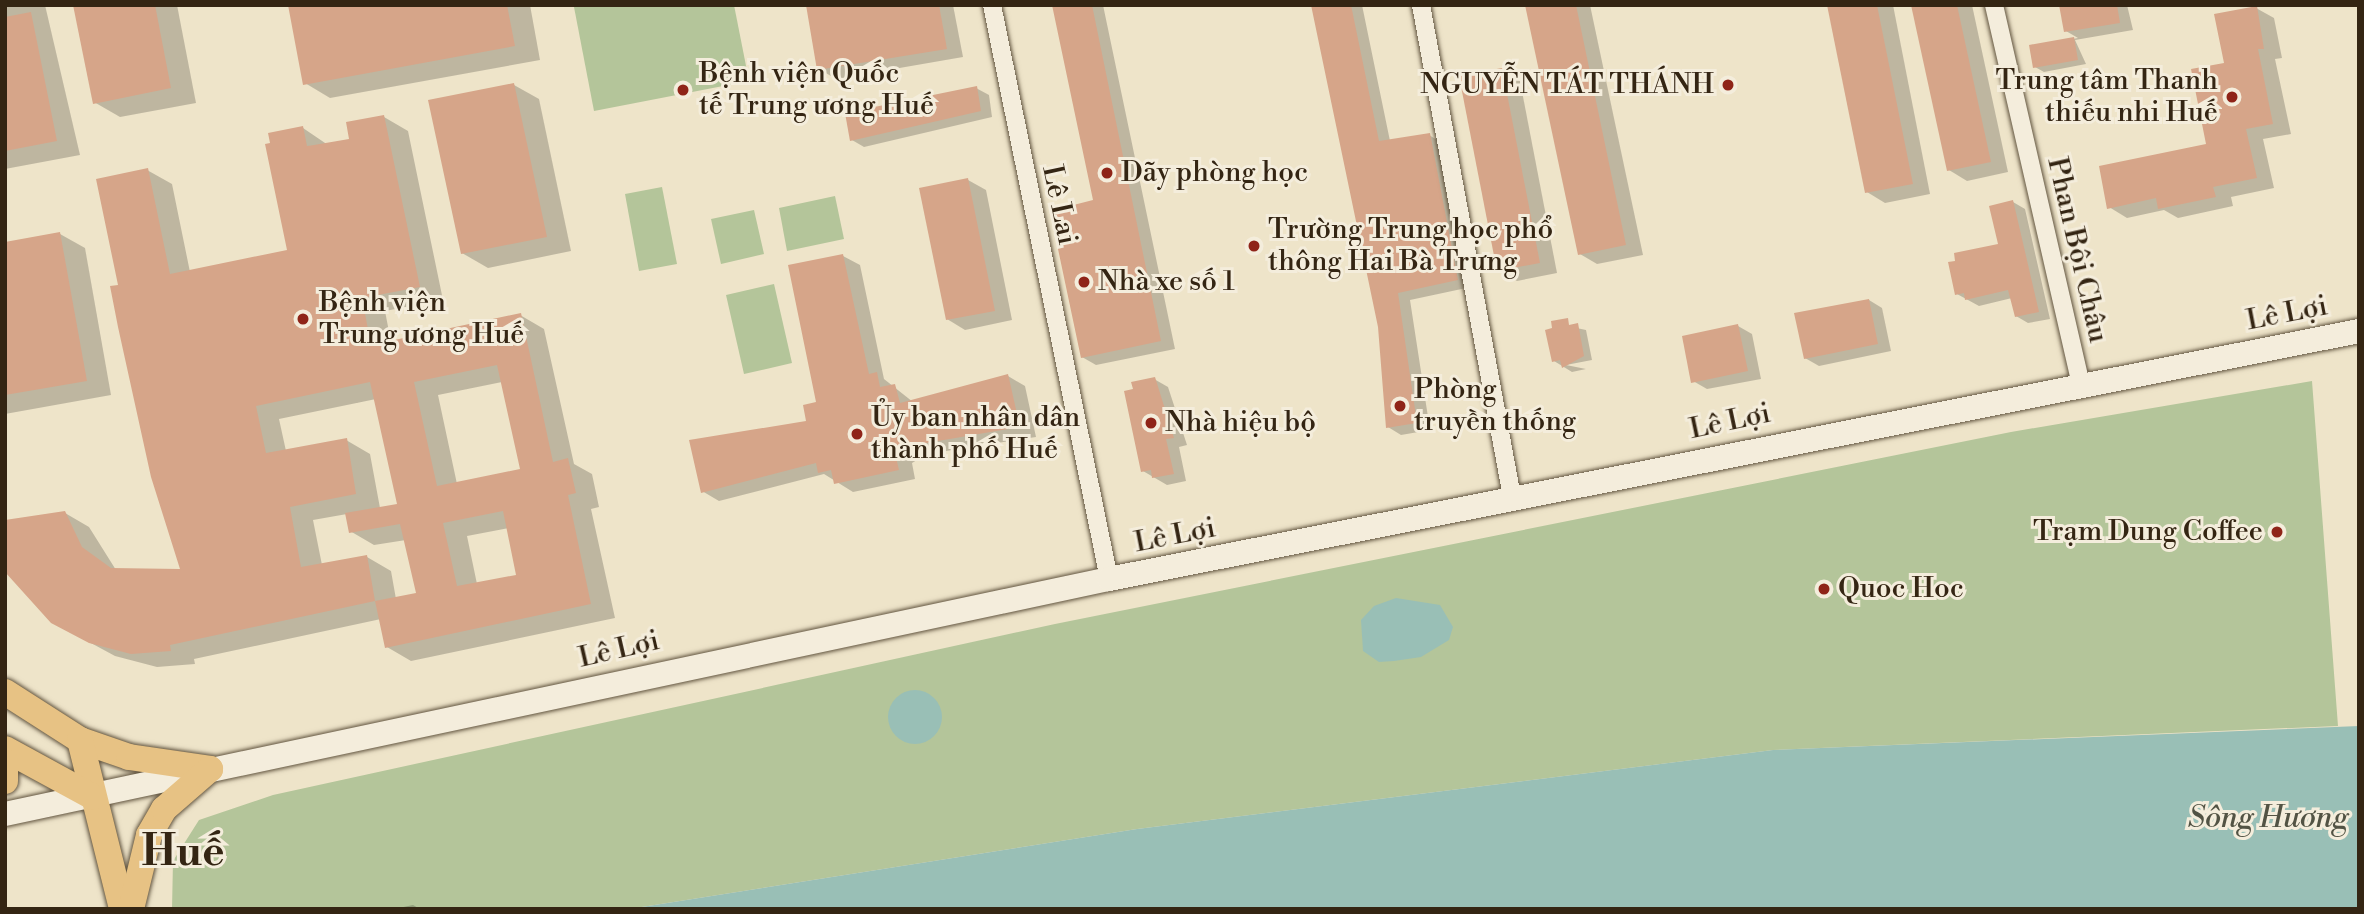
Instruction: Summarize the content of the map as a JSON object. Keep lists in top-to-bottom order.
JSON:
{
  "streets": {
    "main road": ["Lê Lợi"],
    "street": ["Lê Lai", "Phan Bội Châu"]
  },
  "crossings": [
    ["Lê Lai", "Lê Lợi"],
    ["Phan Bội Châu", "Lê Lợi"]
  ],
  "districts": ["Huế"],
  "water": ["Sông Hương"],
  "places": [
    "NGUYỄN TÁT THÁNH",
    "Bệnh viện Quốc tế Trung ương Huế",
    "Trung tâm Thanh thiếu nhi Huế",
    "Dãy phòng học",
    "Trường Trung học phổ thông Hai Bà Trưng",
    "Nhà xe số 1",
    "Bệnh viện Trung ương Huế",
    "Phòng truyền thống",
    "Nhà hiệu bộ",
    "Ủy ban nhân dân thành phố Huế",
    "Trạm Dung Coffee",
    "Quoc Hoc"
  ]
}
